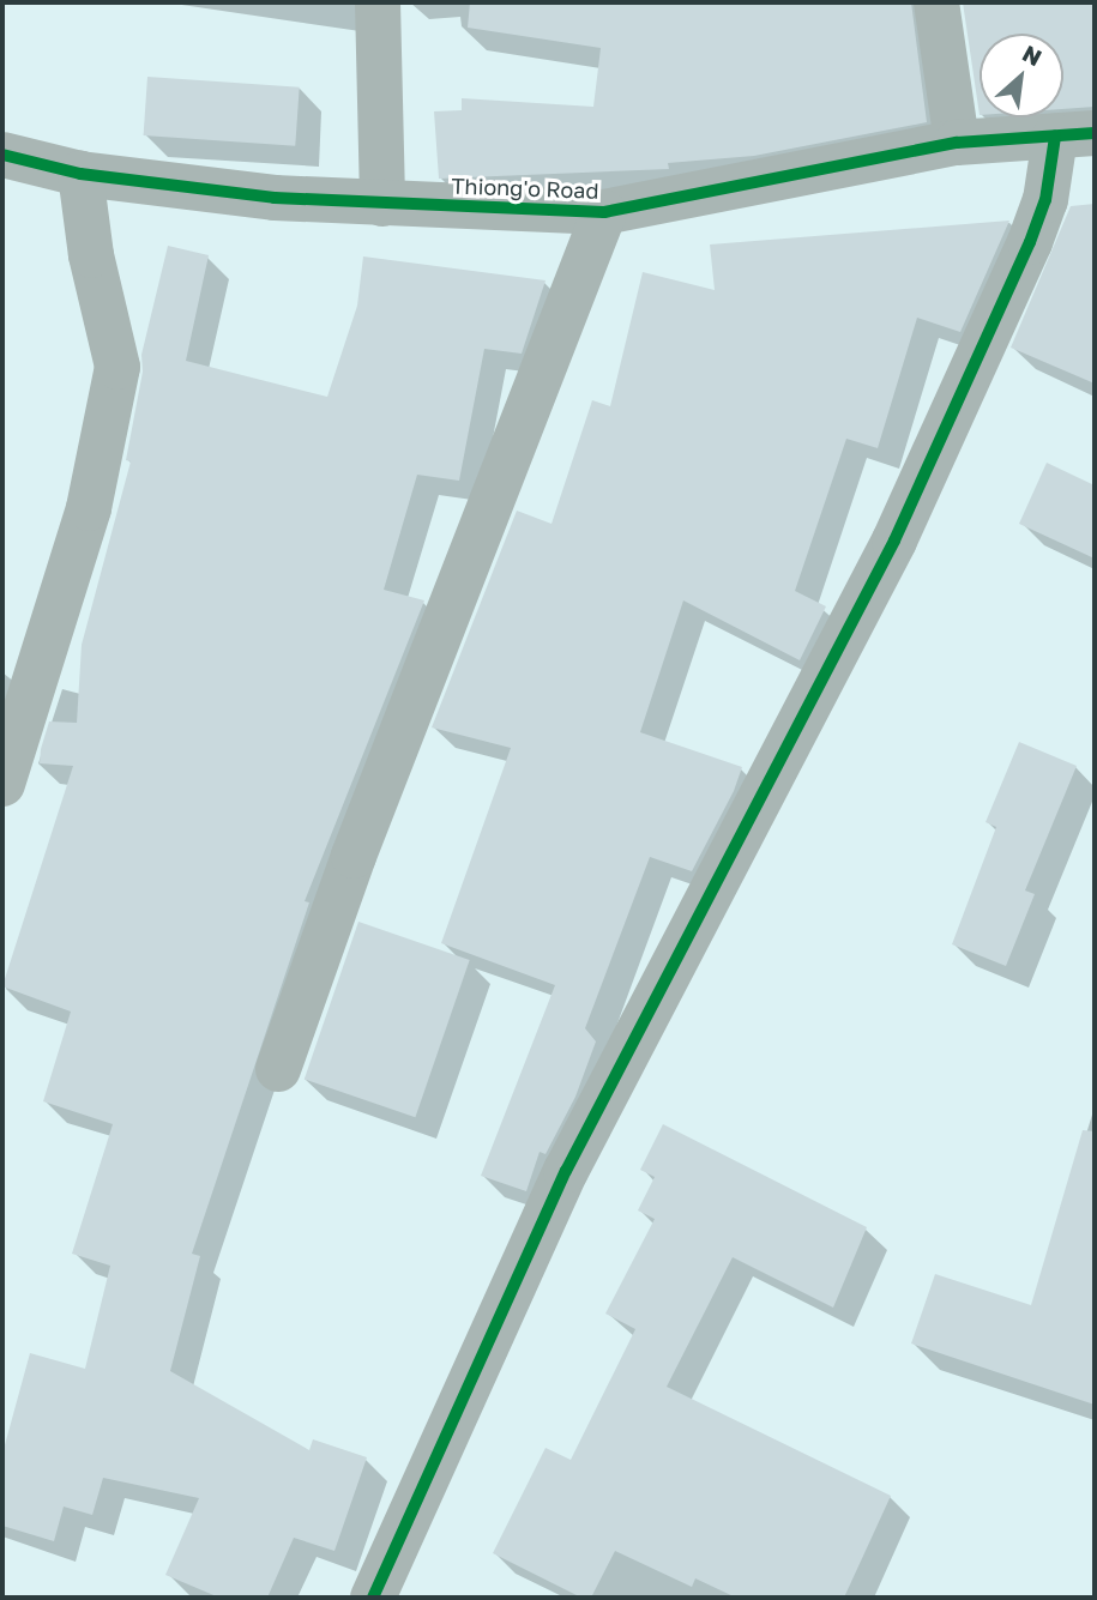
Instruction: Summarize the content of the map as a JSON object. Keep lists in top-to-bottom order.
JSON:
{
  "streets": {
    "street": ["Thiong'o Road"]
  },
  "north": "top right"
}
